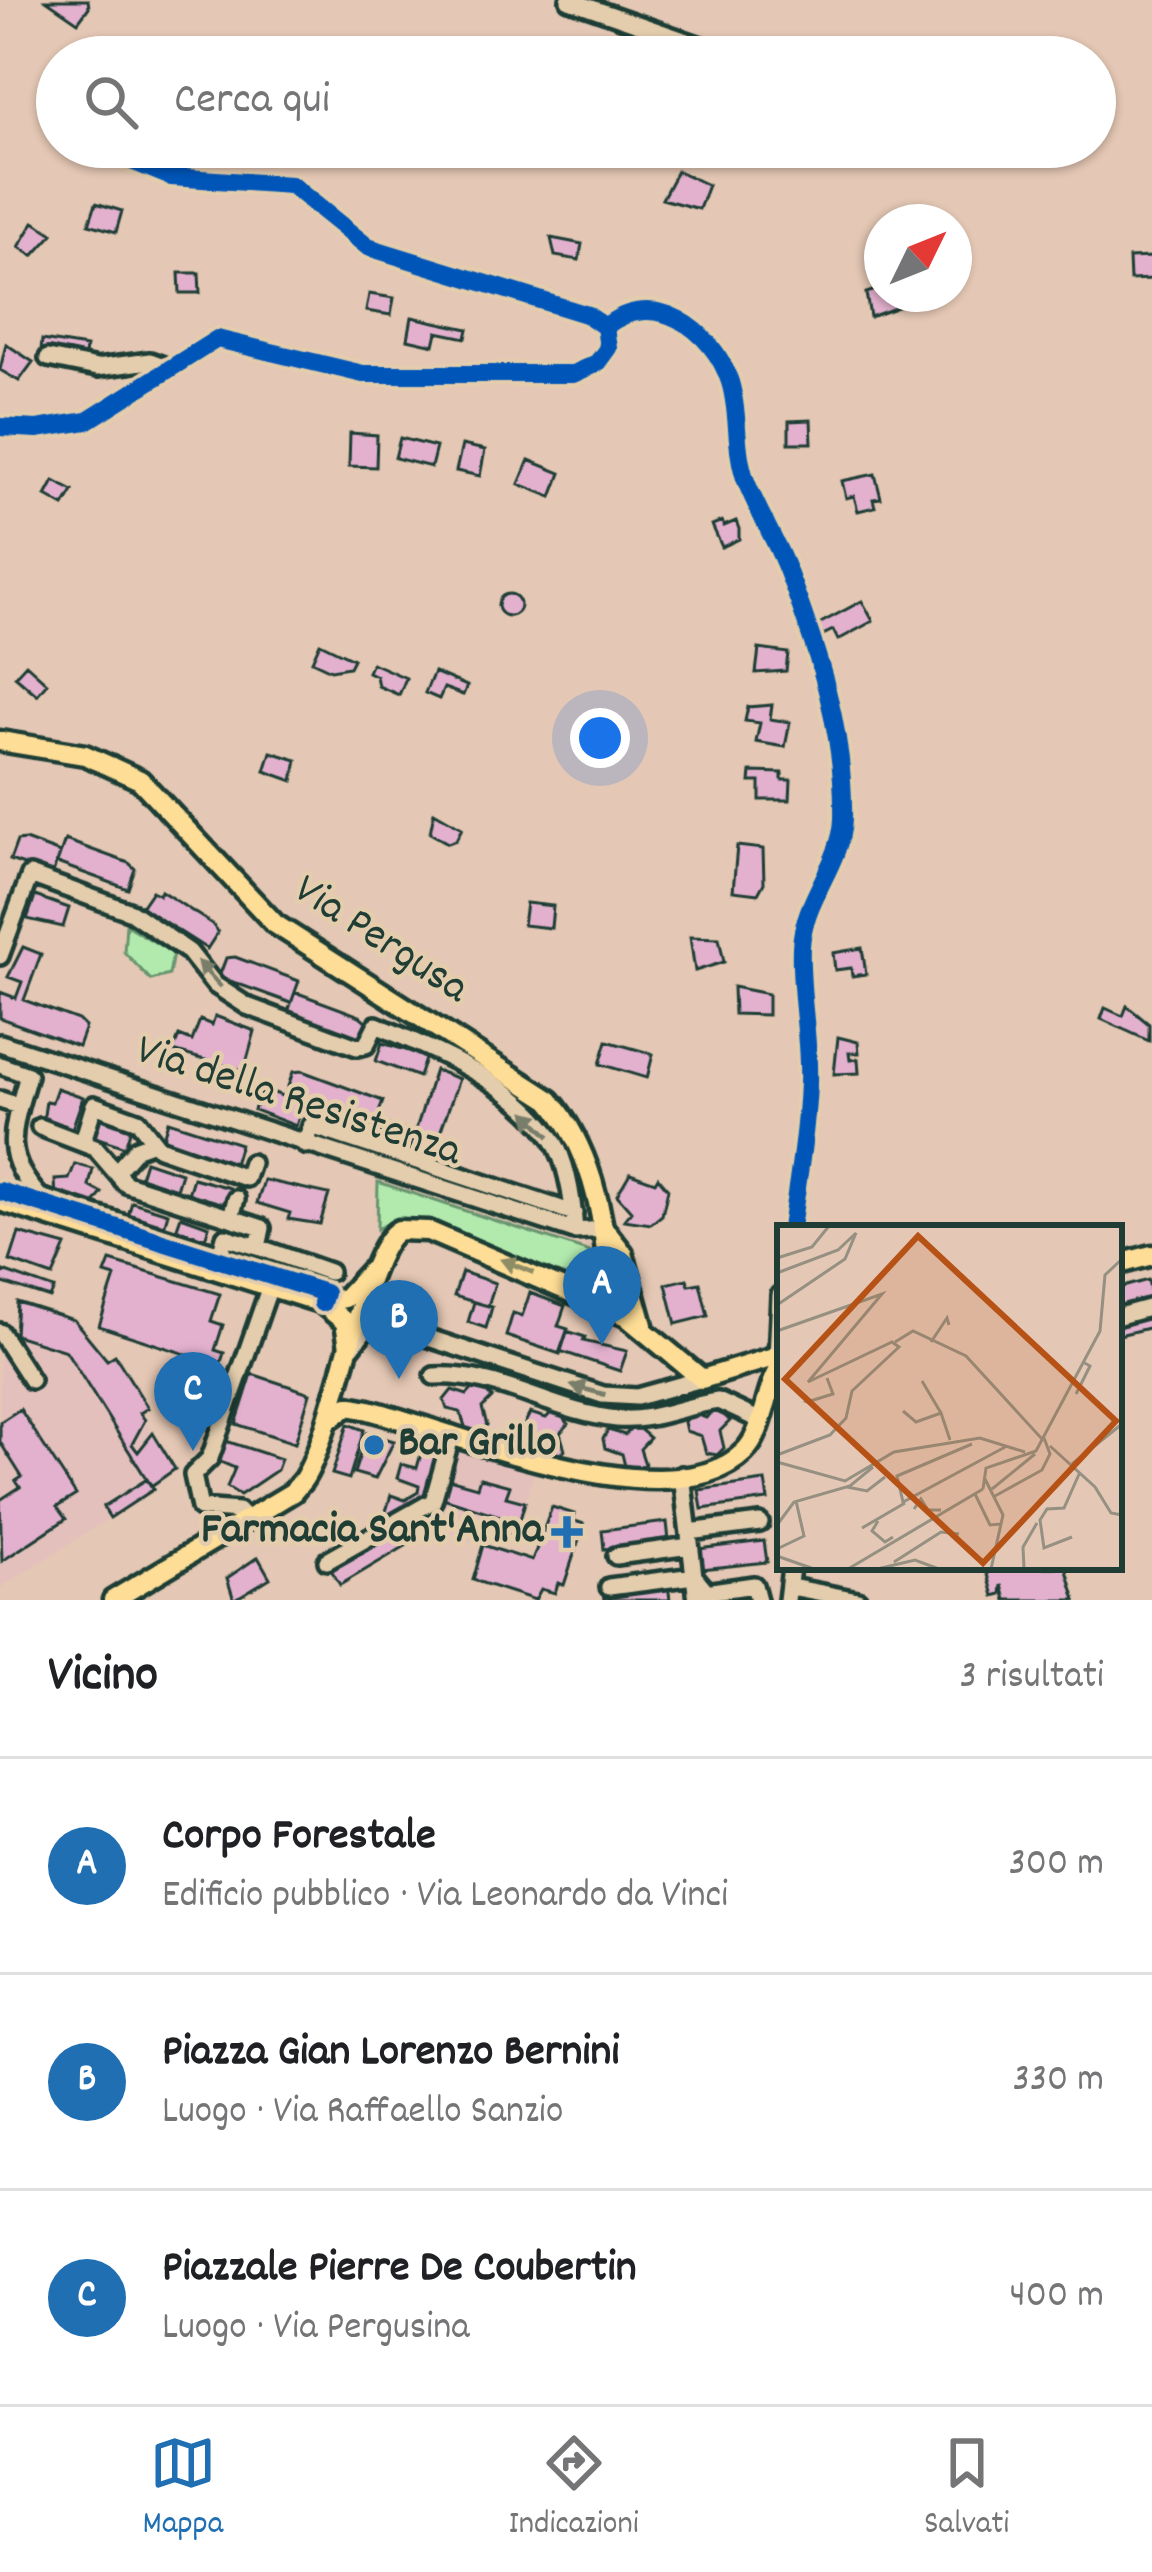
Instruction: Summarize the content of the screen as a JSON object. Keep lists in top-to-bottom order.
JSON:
{
  "streets": {
    "main road": ["Via Pergusa"],
    "street": ["Via della Resistenza"]
  },
  "crossings": [
    ["Via Pergusa", "Via della Resistenza"]
  ],
  "places": {
    "other": ["Bar Grillo"],
    "health": ["Farmacia Sant'Anna"]
  },
  "north": "top right",
  "page": {
    "search": "Cerca qui",
    "pins": ["A", "B", "C"],
    "heading": ["Vicino", "3 risultati"],
    "list": [
      {
        "mark": "A",
        "name": "Corpo Forestale",
        "note": "Edificio pubblico · Via Leonardo da Vinci",
        "value": "300 m"
      },
      {
        "mark": "B",
        "name": "Piazza Gian Lorenzo Bernini",
        "note": "Luogo · Via Raffaello Sanzio",
        "value": "330 m"
      },
      {
        "mark": "C",
        "name": "Piazzale Pierre De Coubertin",
        "note": "Luogo · Via Pergusina",
        "value": "400 m"
      }
    ],
    "nav": ["Mappa", "Indicazioni", "Salvati"]
  }
}
